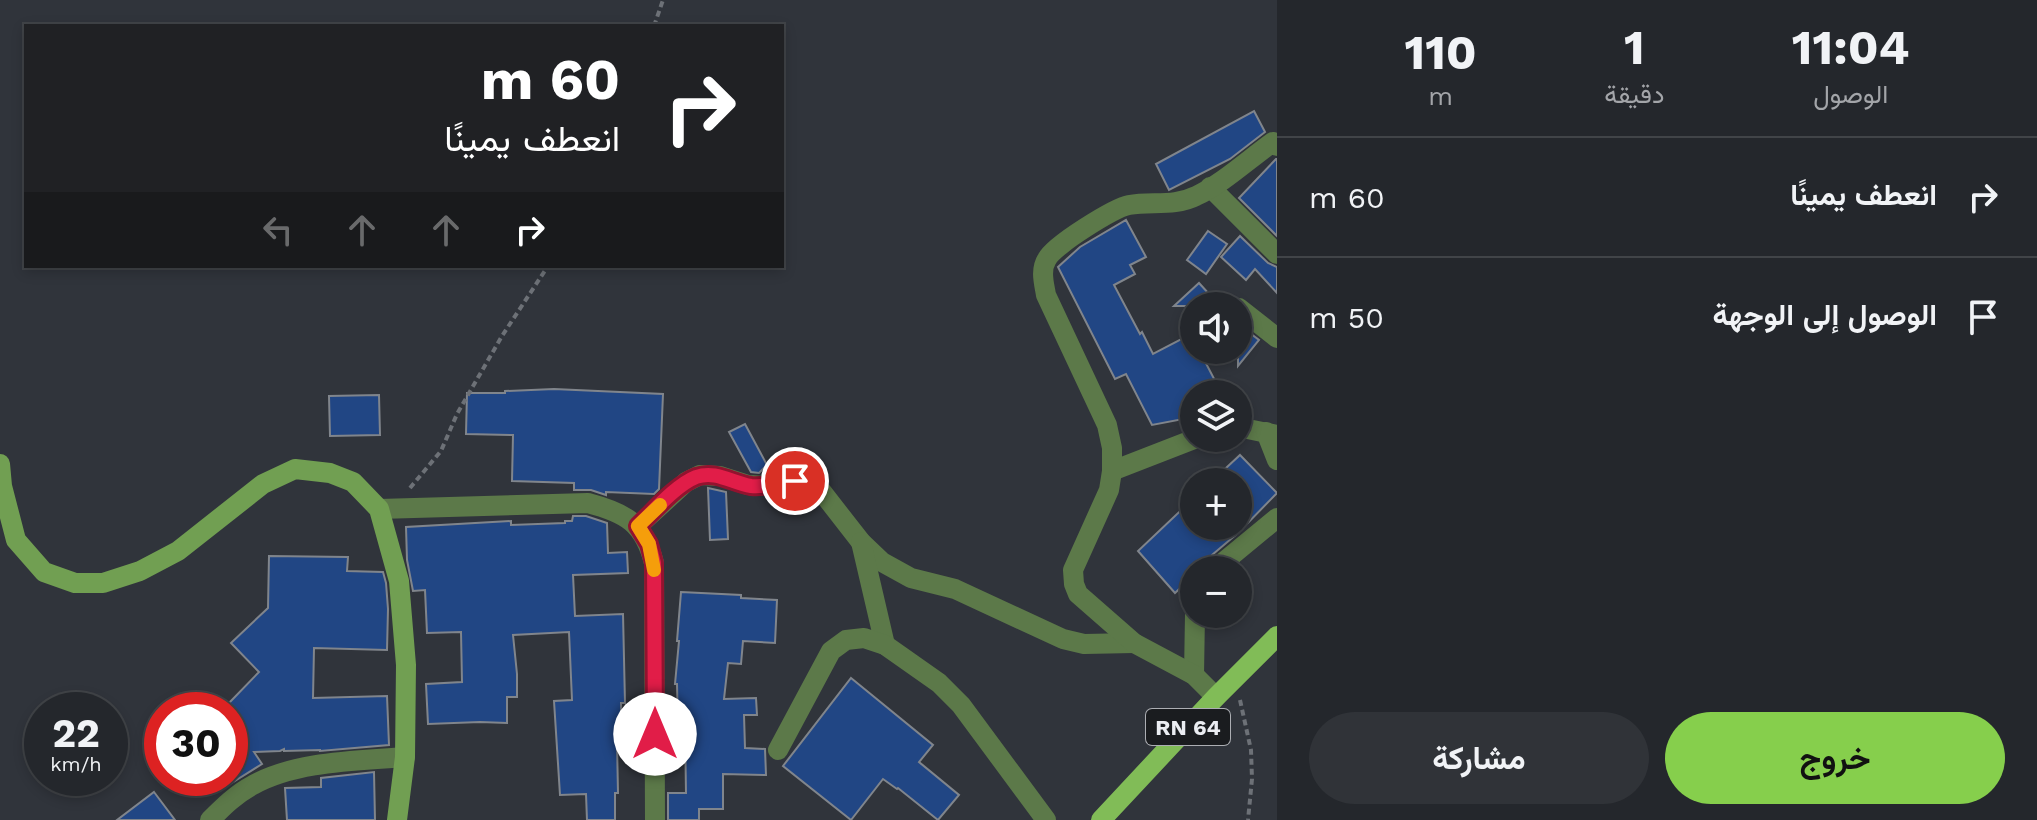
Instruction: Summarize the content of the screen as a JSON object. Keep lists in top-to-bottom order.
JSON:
{
  "streets": {
    "main road": ["RN 64"]
  },
  "page": {
    "eta": [
      "11:04",
      "الوصول",
      "1",
      "دقيقة",
      "110",
      "m"
    ],
    "turn": ["60 m", "انعطف يمينًا"],
    "list": [
      {
        "name": "انعطف يمينًا",
        "value": "60 m"
      },
      {
        "name": "الوصول إلى الوجهة",
        "value": "50 m"
      }
    ],
    "map_buttons": ["+", "−"],
    "speed": "22 km/h",
    "limit": "30",
    "buttons": ["خروج", "مشاركة"]
  }
}
